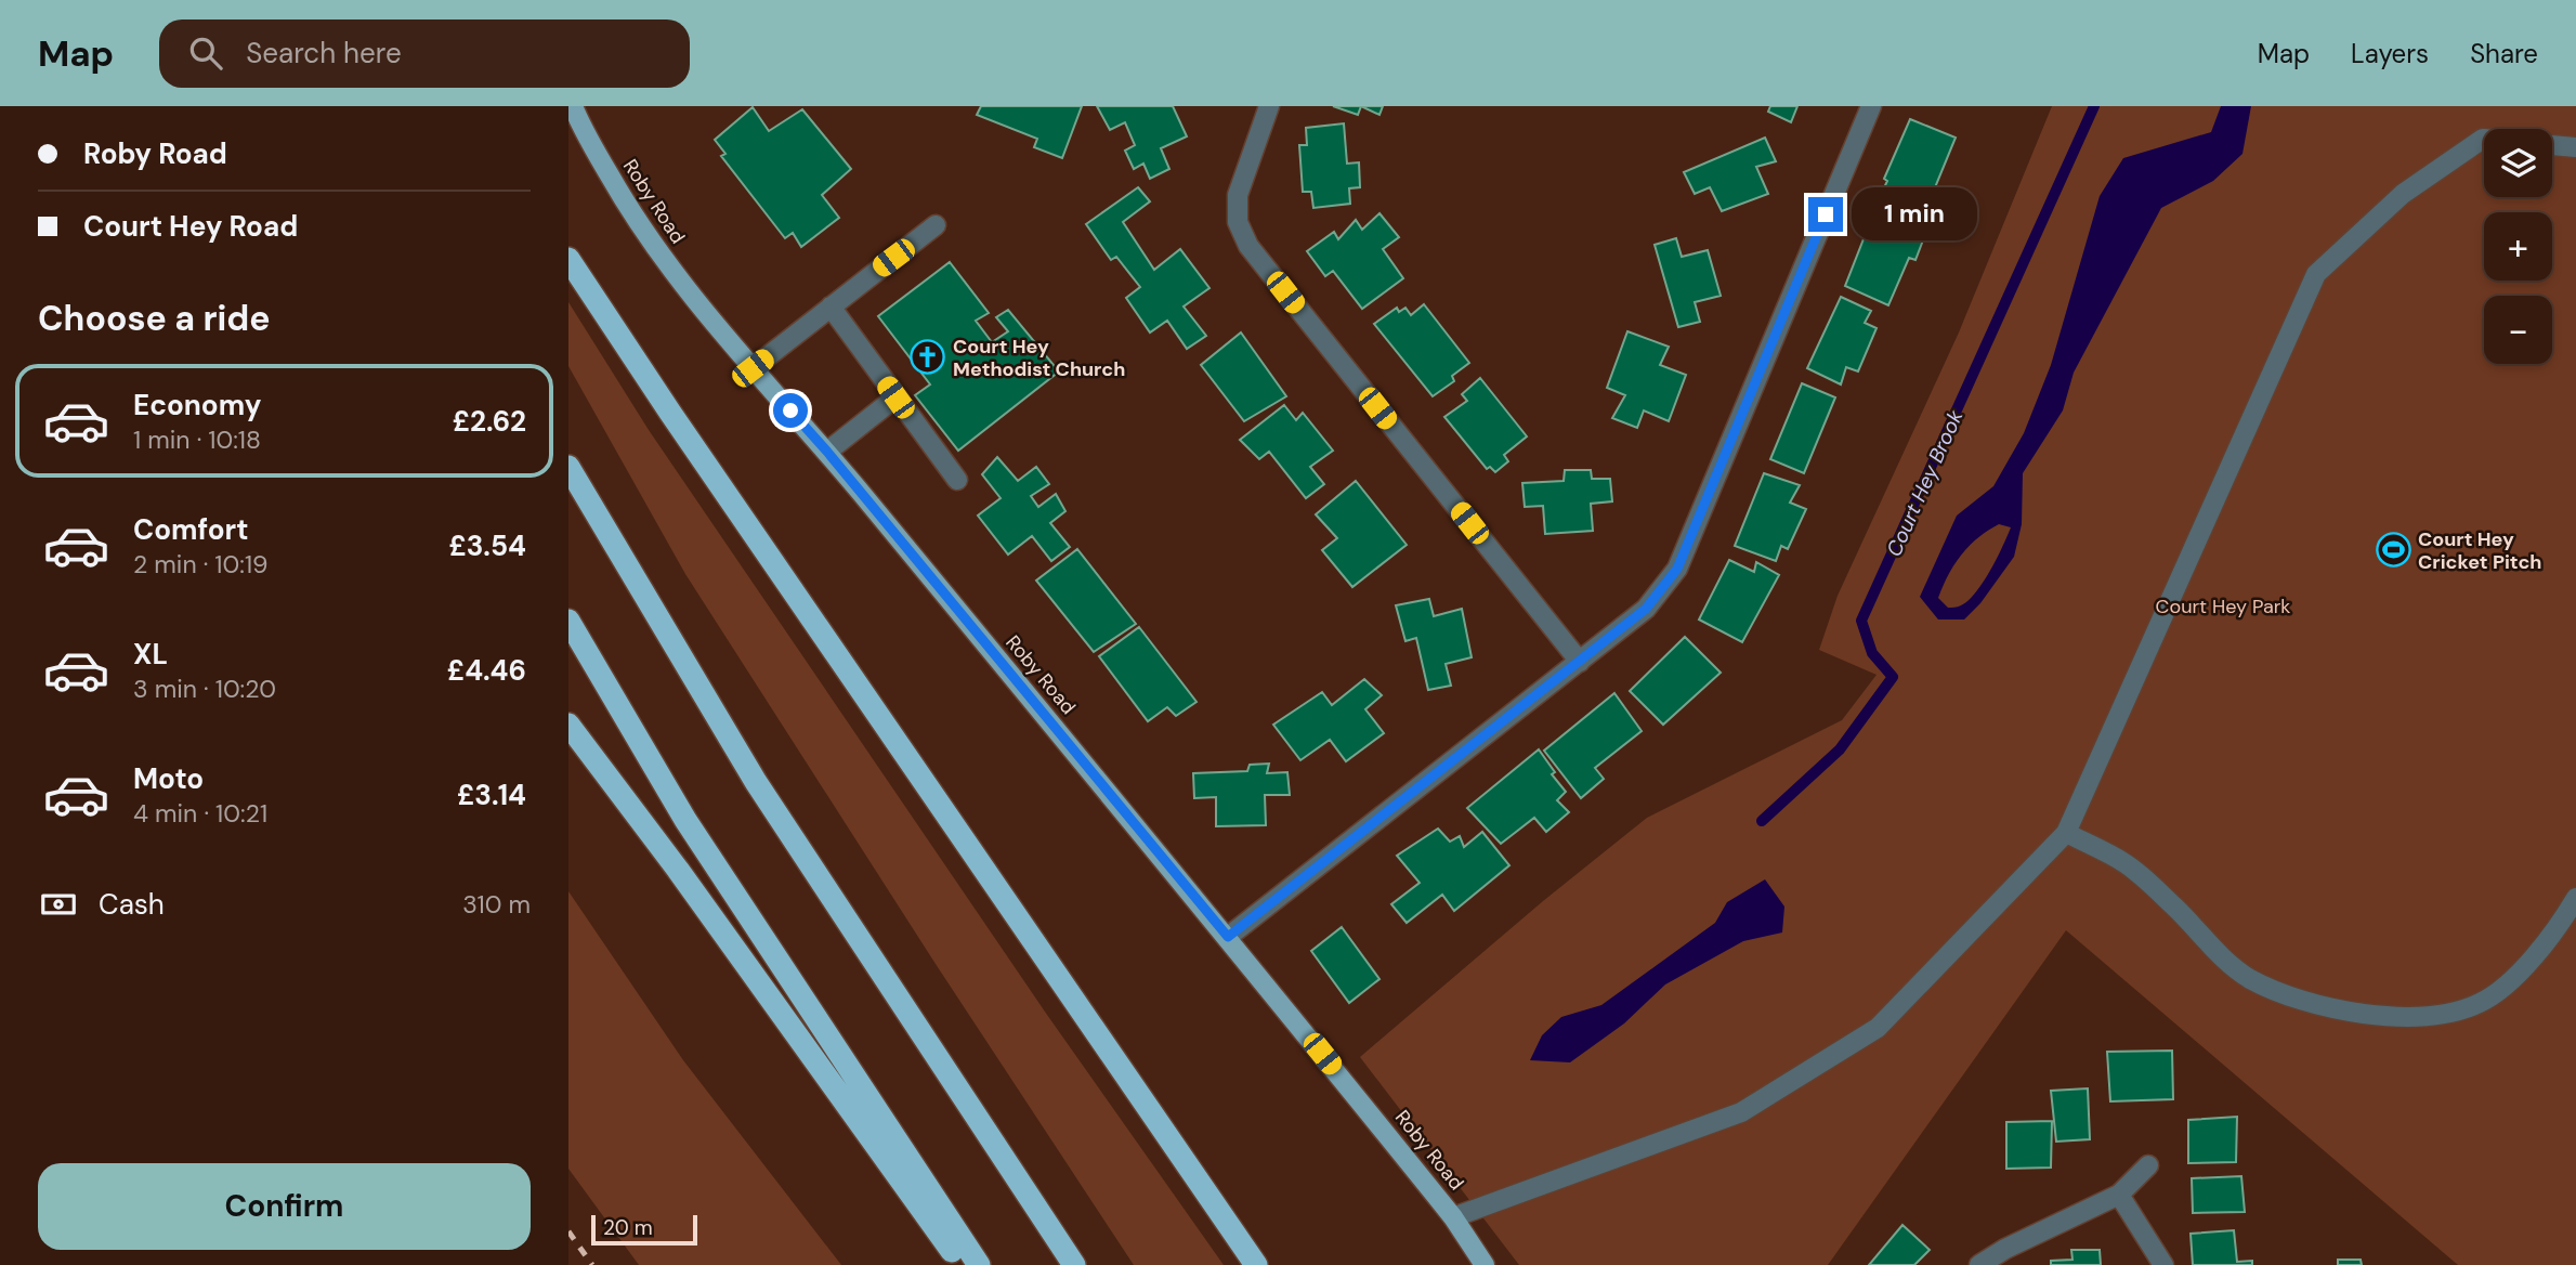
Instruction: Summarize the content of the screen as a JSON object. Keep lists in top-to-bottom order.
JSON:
{
  "streets": {
    "main road": ["Roby Road"]
  },
  "water": ["Court Hey Brook"],
  "parks": ["Court Hey Park"],
  "places": {
    "church": ["Court Hey Methodist Church"],
    "sports": ["Court Hey Cricket Pitch"]
  },
  "scale_bar": "20 m",
  "page": {
    "header": "Map",
    "search": "Search here",
    "nav": ["Map", "Layers", "Share"],
    "banner": ["Roby Road", "Court Hey Road"],
    "map_buttons": ["+", "−"],
    "bubble": "1 min",
    "heading": "Choose a ride",
    "list": [
      {
        "name": "Economy",
        "note": "1 min · 10:18",
        "value": "£2.62"
      },
      {
        "name": "Comfort",
        "note": "2 min · 10:19",
        "value": "£3.54"
      },
      {
        "name": "XL",
        "note": "3 min · 10:20",
        "value": "£4.46"
      },
      {
        "name": "Moto",
        "note": "4 min · 10:21",
        "value": "£3.14"
      }
    ],
    "pay": ["Cash", "310 m"],
    "buttons": "Confirm",
    "scale": "20 m"
  }
}
